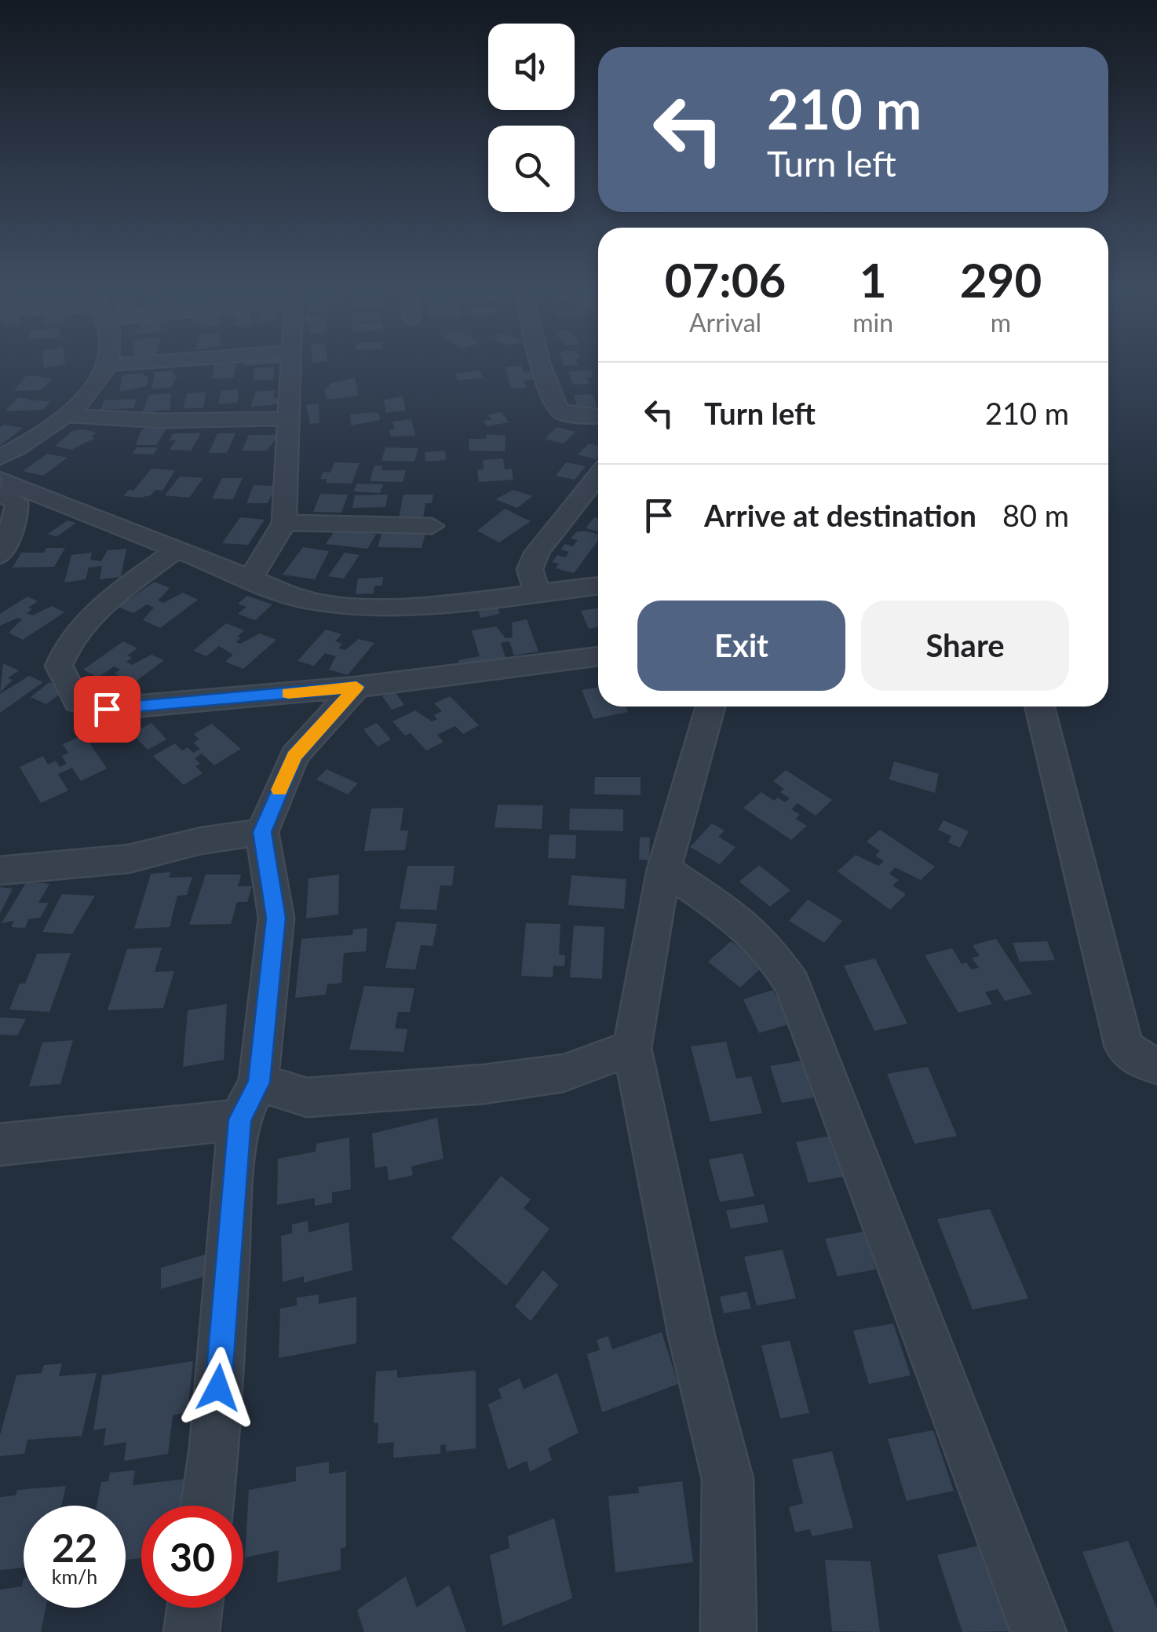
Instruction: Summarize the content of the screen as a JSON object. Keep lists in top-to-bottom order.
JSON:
{
  "page": {
    "turn": ["210 m", "Turn left"],
    "eta": [
      "07:06",
      "Arrival",
      "1",
      "min",
      "290",
      "m"
    ],
    "list": [
      {
        "name": "Turn left",
        "value": "210 m"
      },
      {
        "name": "Arrive at destination",
        "value": "80 m"
      }
    ],
    "buttons": ["Exit", "Share"],
    "speed": "22 km/h",
    "limit": "30"
  }
}
